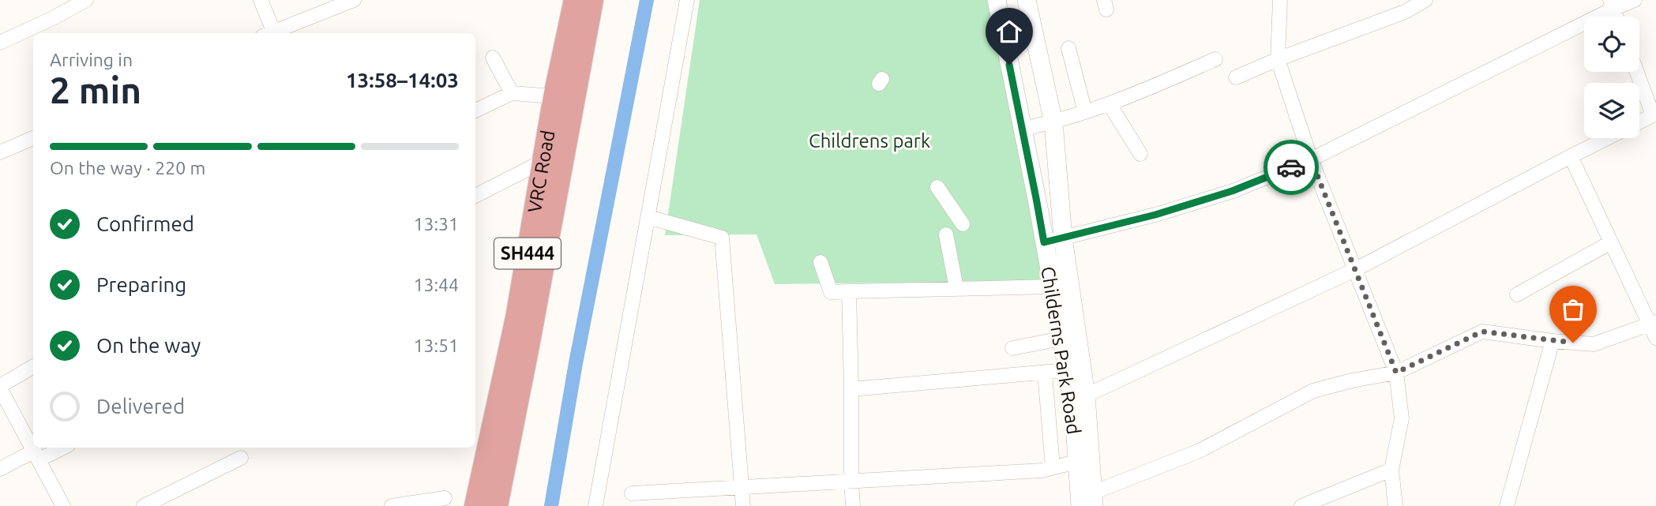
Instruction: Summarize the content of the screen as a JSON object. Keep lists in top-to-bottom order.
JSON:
{
  "streets": {
    "main road": ["VRC Road", "SH444"],
    "street": ["Childerns Park Road"]
  },
  "parks": ["Childrens park"],
  "page": {
    "heading": ["2 min", "Arriving in", "13:58–14:03"],
    "bar": "On the way · 220 m",
    "list": [
      ["Confirmed", "13:31"],
      ["Preparing", "13:44"],
      ["On the way", "13:51"],
      "Delivered"
    ]
  }
}
